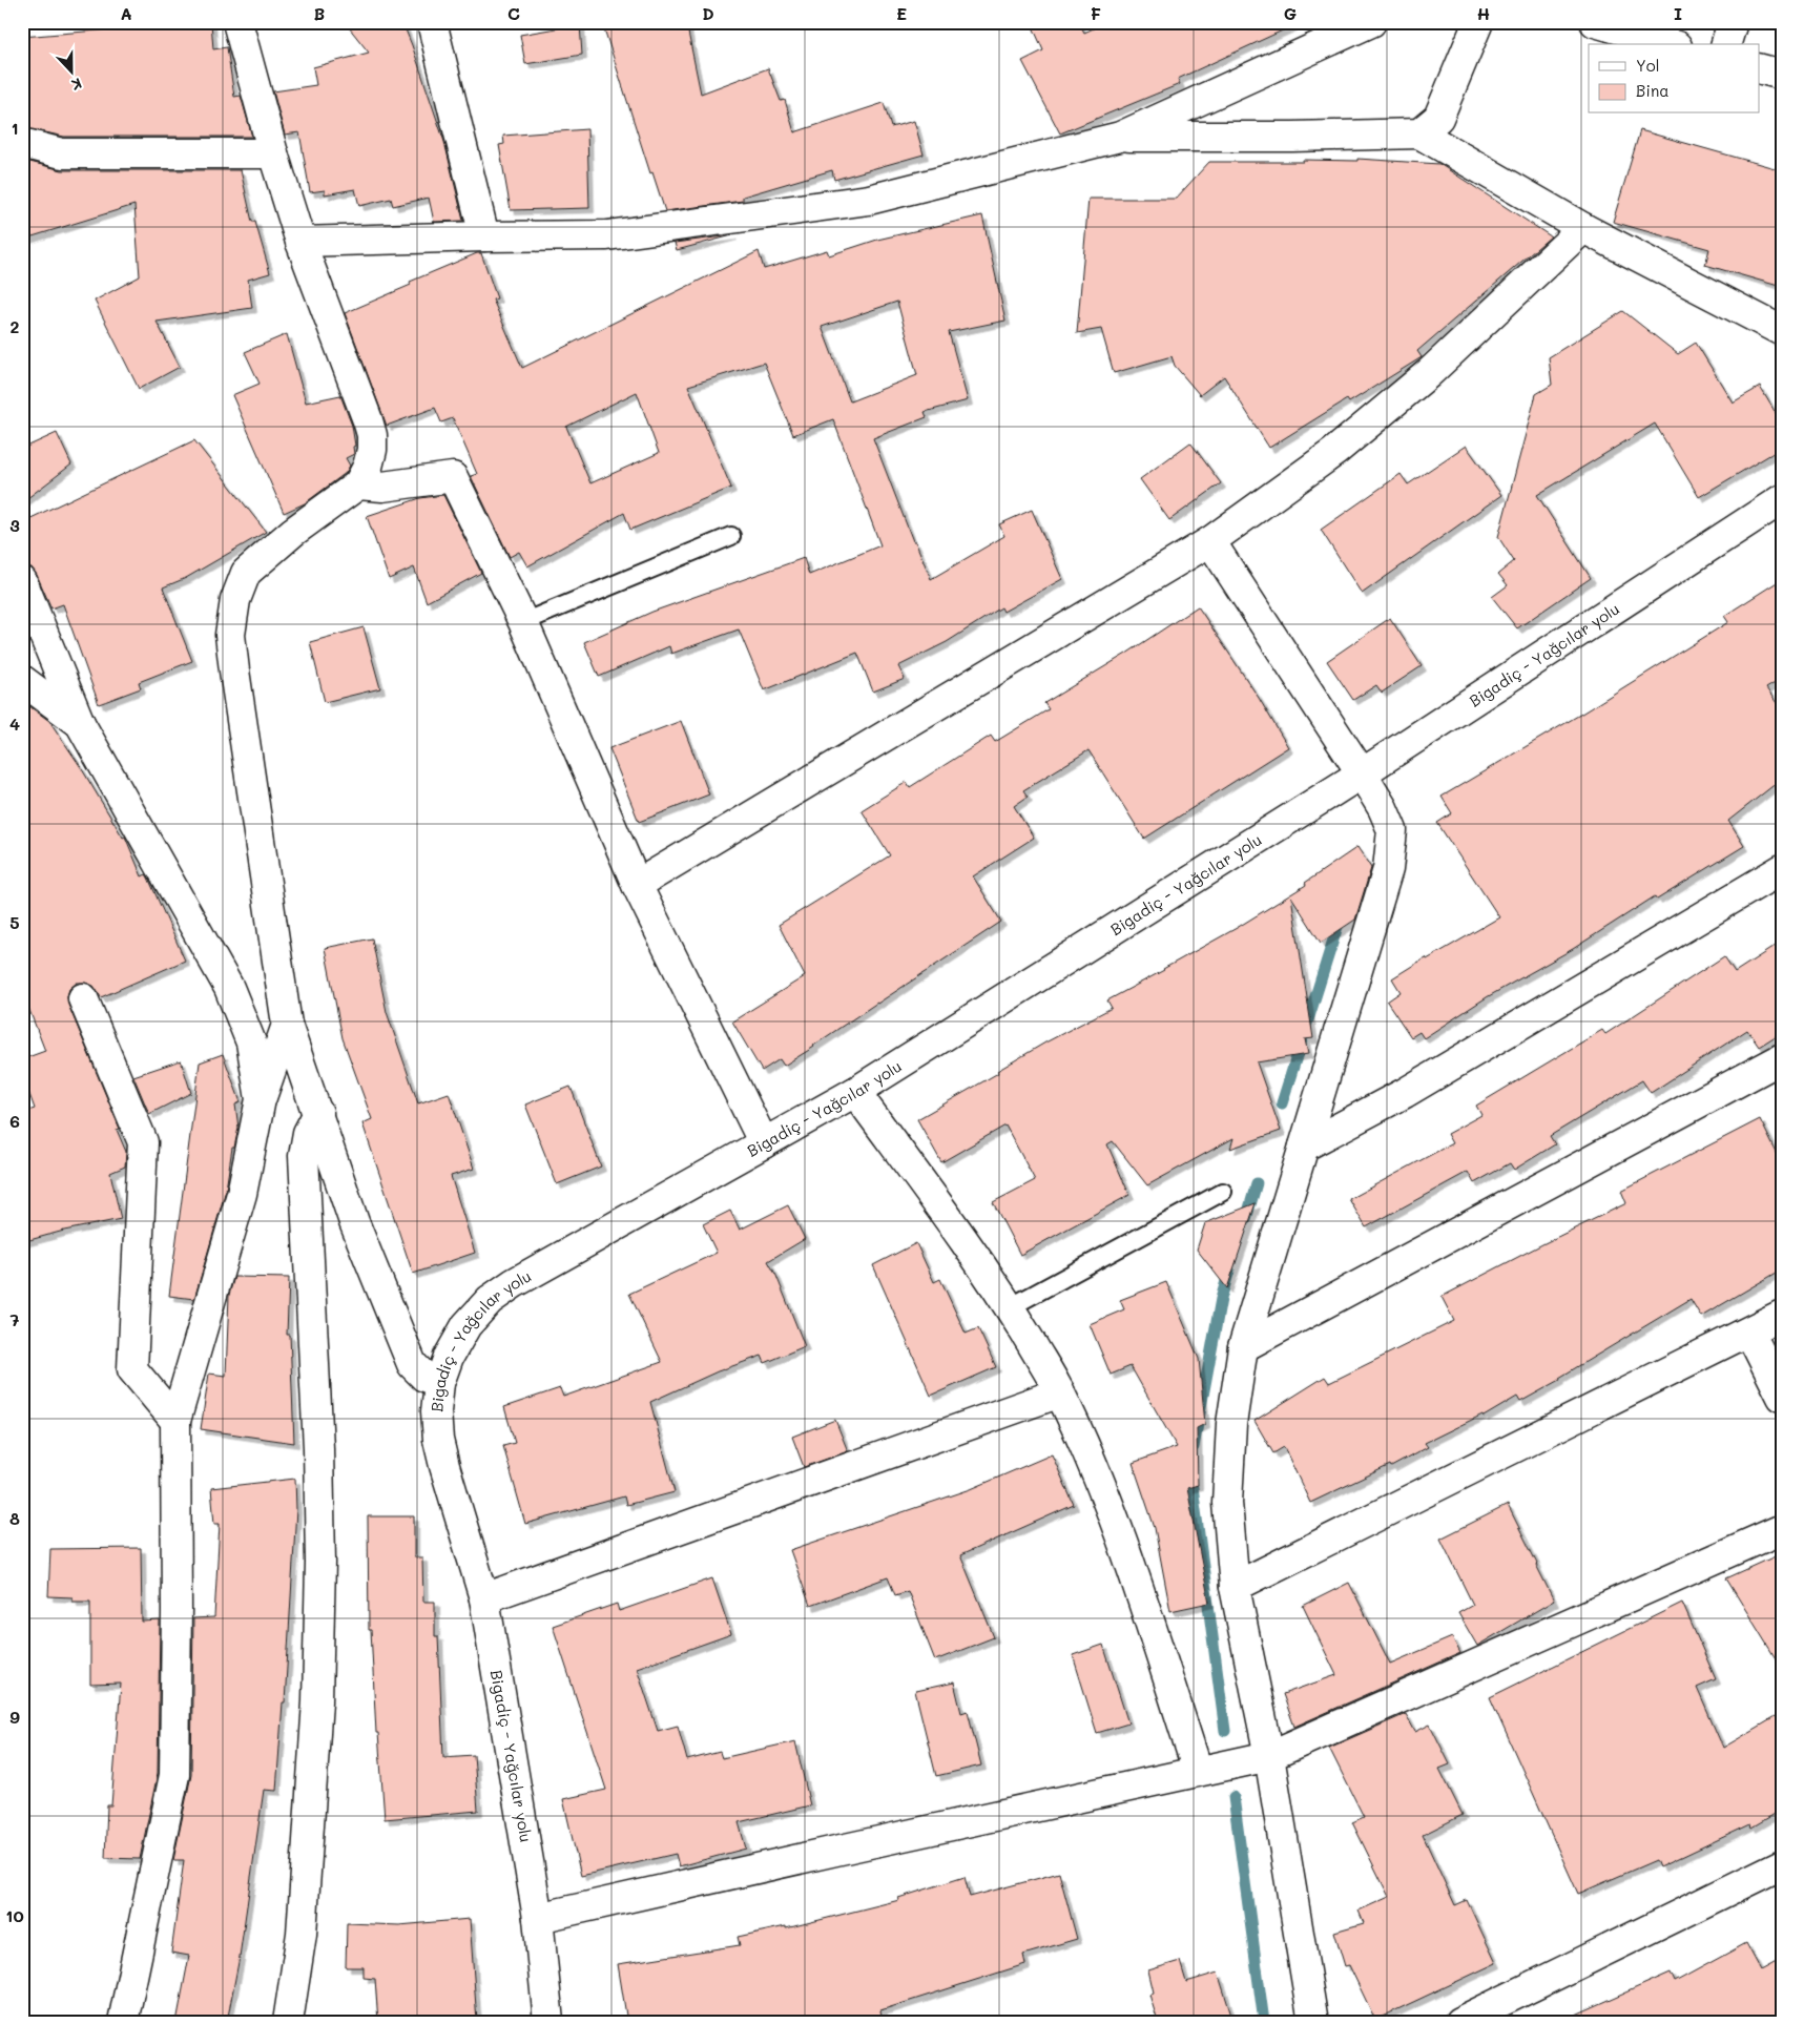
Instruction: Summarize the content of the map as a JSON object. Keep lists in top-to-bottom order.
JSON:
{
  "streets": {
    "street": ["Bigadiç - Yağcılar yolu"]
  },
  "legend": ["Yol", "Bina"],
  "north": "bottom",
  "grid": {
    "columns": [
      "A",
      "B",
      "C",
      "D",
      "E",
      "F",
      "G",
      "H",
      "I"
    ],
    "rows": [
      "1",
      "2",
      "3",
      "4",
      "5",
      "6",
      "7",
      "8",
      "9",
      "10"
    ]
  }
}
